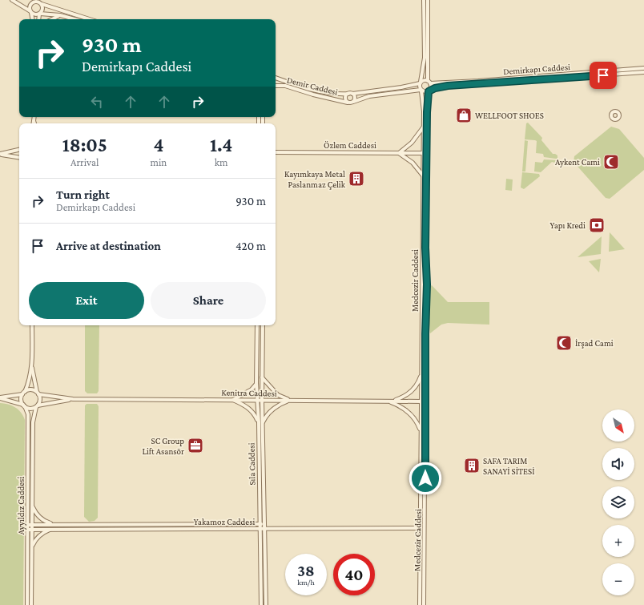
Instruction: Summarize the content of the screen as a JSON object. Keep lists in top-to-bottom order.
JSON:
{
  "streets": {
    "street": [
      "Demirkapı Caddesi",
      "Demir Caddesi",
      "Özlem Caddesi",
      "Medcezir Caddesi",
      "Kenitra Caddesi",
      "Sıla Caddesi",
      "Ayyıldız Caddesi",
      "Yakamoz Caddesi"
    ]
  },
  "crossings": [
    ["Demirkapı Caddesi", "Medcezir Caddesi"],
    ["Özlem Caddesi", "Medcezir Caddesi"],
    ["Medcezir Caddesi", "Kenitra Caddesi"],
    ["Medcezir Caddesi", "Yakamoz Caddesi"],
    ["Kenitra Caddesi", "Sıla Caddesi"],
    ["Sıla Caddesi", "Yakamoz Caddesi"],
    ["Ayyıldız Caddesi", "Yakamoz Caddesi"]
  ],
  "places": {
    "shop": ["WELLFOOT SHOES"],
    "mosque": ["Aykent Cami", "İrşad Cami"],
    "building": ["Kayımkaya Metal Paslanmaz Çelik", "SAFA TARIM SANAYİ SİTESİ"],
    "bank": ["Yapı Kredi"],
    "office": ["SC Group Lift Asansör"]
  },
  "north": "bottom right",
  "page": {
    "turn": ["930 m", "Demirkapı Caddesi"],
    "eta": [
      "18:05",
      "Arrival",
      "4",
      "min",
      "1.4",
      "km"
    ],
    "list": [
      {
        "name": "Turn right",
        "note": "Demirkapı Caddesi",
        "value": "930 m"
      },
      {
        "name": "Arrive at destination",
        "value": "420 m"
      }
    ],
    "buttons": ["Exit", "Share"],
    "map_buttons": ["+", "−"],
    "speed": "38 km/h",
    "limit": "40"
  }
}
